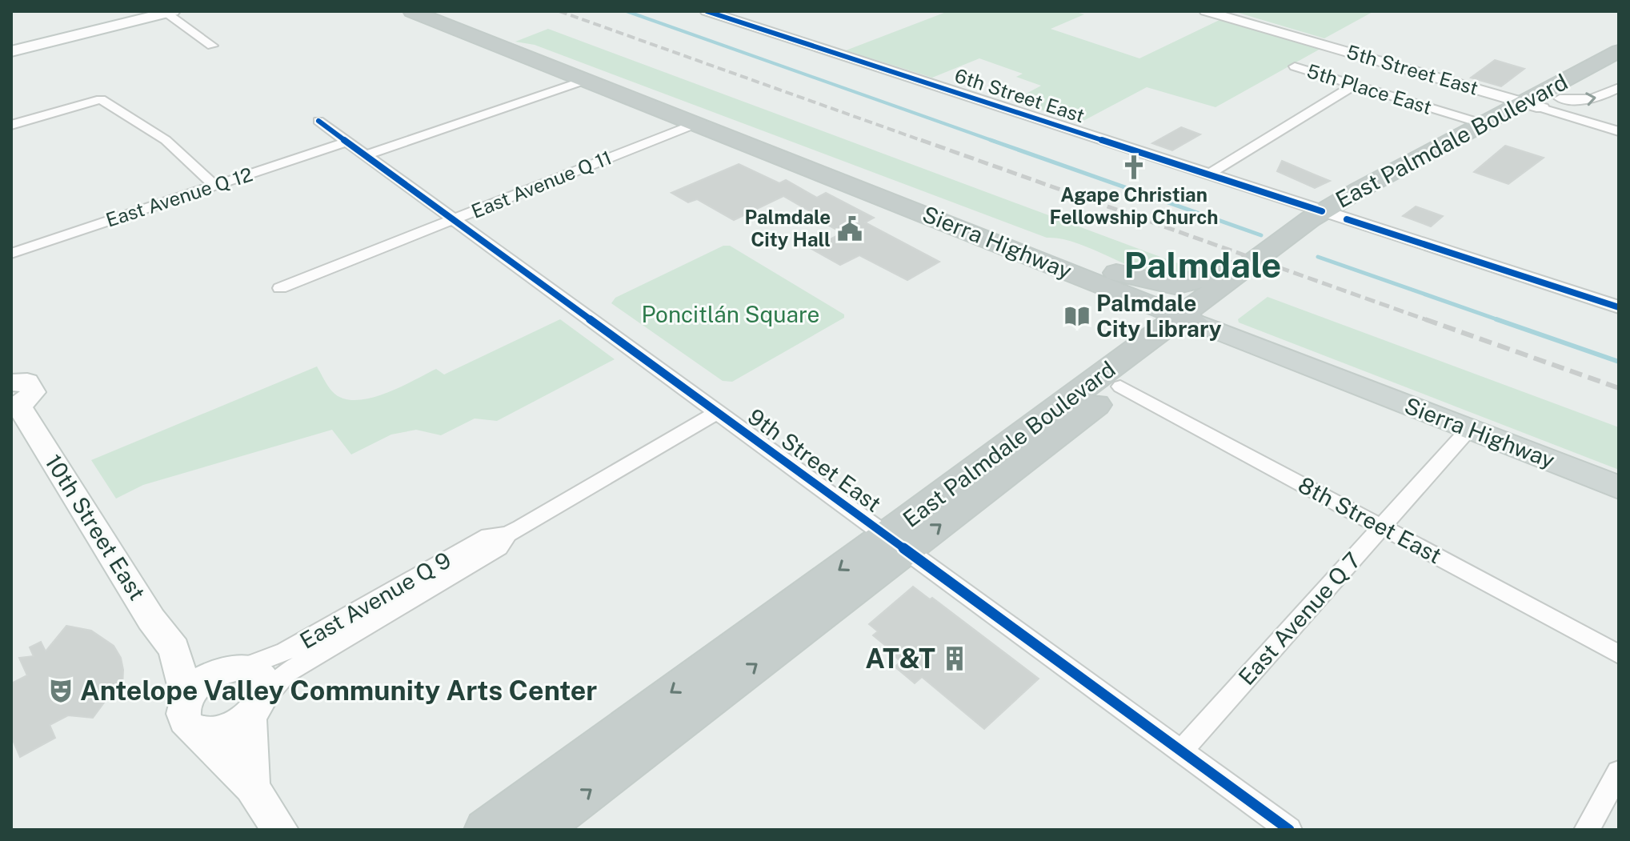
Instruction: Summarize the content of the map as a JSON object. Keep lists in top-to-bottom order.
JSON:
{
  "streets": {
    "highway": ["East Palmdale Boulevard", "Sierra Highway"],
    "main road": ["10th Street East"],
    "street": [
      "5th Street East",
      "5th Place East",
      "6th Street East",
      "East Avenue Q 11",
      "East Avenue Q 12",
      "9th Street East",
      "8th Street East",
      "East Avenue Q 9",
      "East Avenue Q 7"
    ]
  },
  "crossings": [
    ["5th Street East", "East Palmdale Boulevard"],
    ["5th Place East", "East Palmdale Boulevard"],
    ["6th Street East", "East Palmdale Boulevard"],
    ["East Palmdale Boulevard", "Sierra Highway"],
    ["East Palmdale Boulevard", "9th Street East"],
    ["East Palmdale Boulevard", "8th Street East"],
    ["East Avenue Q 11", "Sierra Highway"],
    ["East Avenue Q 11", "9th Street East"],
    ["East Avenue Q 12", "9th Street East"],
    ["Sierra Highway", "East Avenue Q 7"],
    ["9th Street East", "East Avenue Q 9"],
    ["9th Street East", "East Avenue Q 7"],
    ["8th Street East", "East Avenue Q 7"],
    ["10th Street East", "East Avenue Q 9"]
  ],
  "districts": ["Palmdale"],
  "parks": ["Poncitlán Square"],
  "places": {
    "church": ["Agape Christian Fellowship Church"],
    "public building": ["Palmdale City Hall"],
    "library": ["Palmdale City Library"],
    "building": ["AT&T"],
    "theatre": ["Antelope Valley Community Arts Center"]
  }
}
